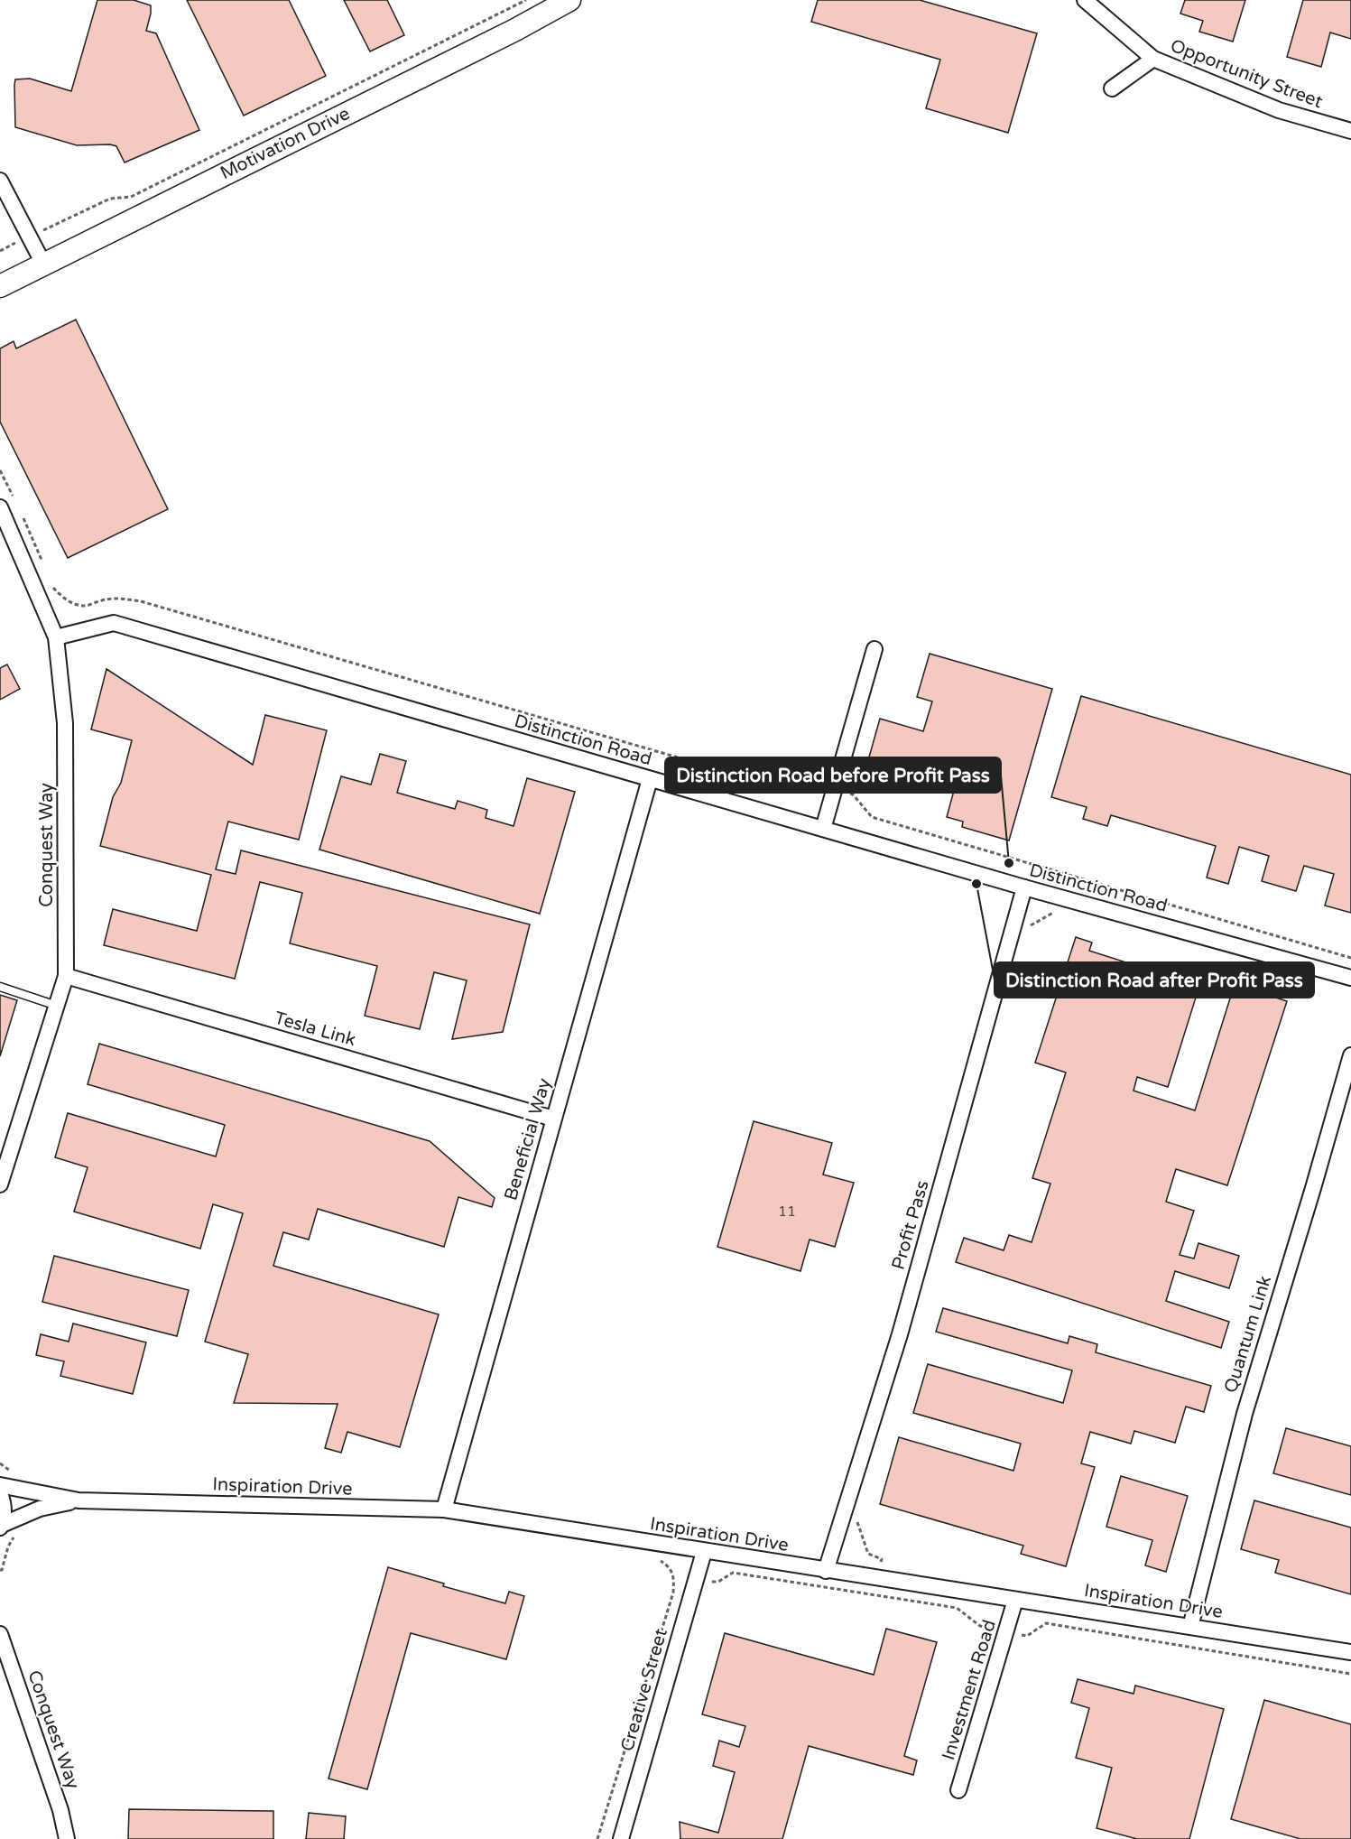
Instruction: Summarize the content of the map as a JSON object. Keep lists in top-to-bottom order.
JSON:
{
  "streets": {
    "street": [
      "Opportunity Street",
      "Motivation Drive",
      "Distinction Road",
      "Conquest Way",
      "Tesla Link",
      "Beneficial Way",
      "Profit Pass",
      "Quantum Link",
      "Inspiration Drive",
      "Creative Street",
      "Investment Road"
    ]
  },
  "crossings": [
    ["Distinction Road", "Conquest Way"],
    ["Distinction Road", "Beneficial Way"],
    ["Distinction Road", "Profit Pass"],
    ["Conquest Way", "Tesla Link"],
    ["Tesla Link", "Beneficial Way"],
    ["Beneficial Way", "Inspiration Drive"],
    ["Profit Pass", "Inspiration Drive"],
    ["Quantum Link", "Inspiration Drive"],
    ["Inspiration Drive", "Creative Street"],
    ["Inspiration Drive", "Investment Road"]
  ],
  "places": ["Distinction Road before Profit Pass", "Distinction Road after Profit Pass"],
  "house_numbers": ["11"]
}
